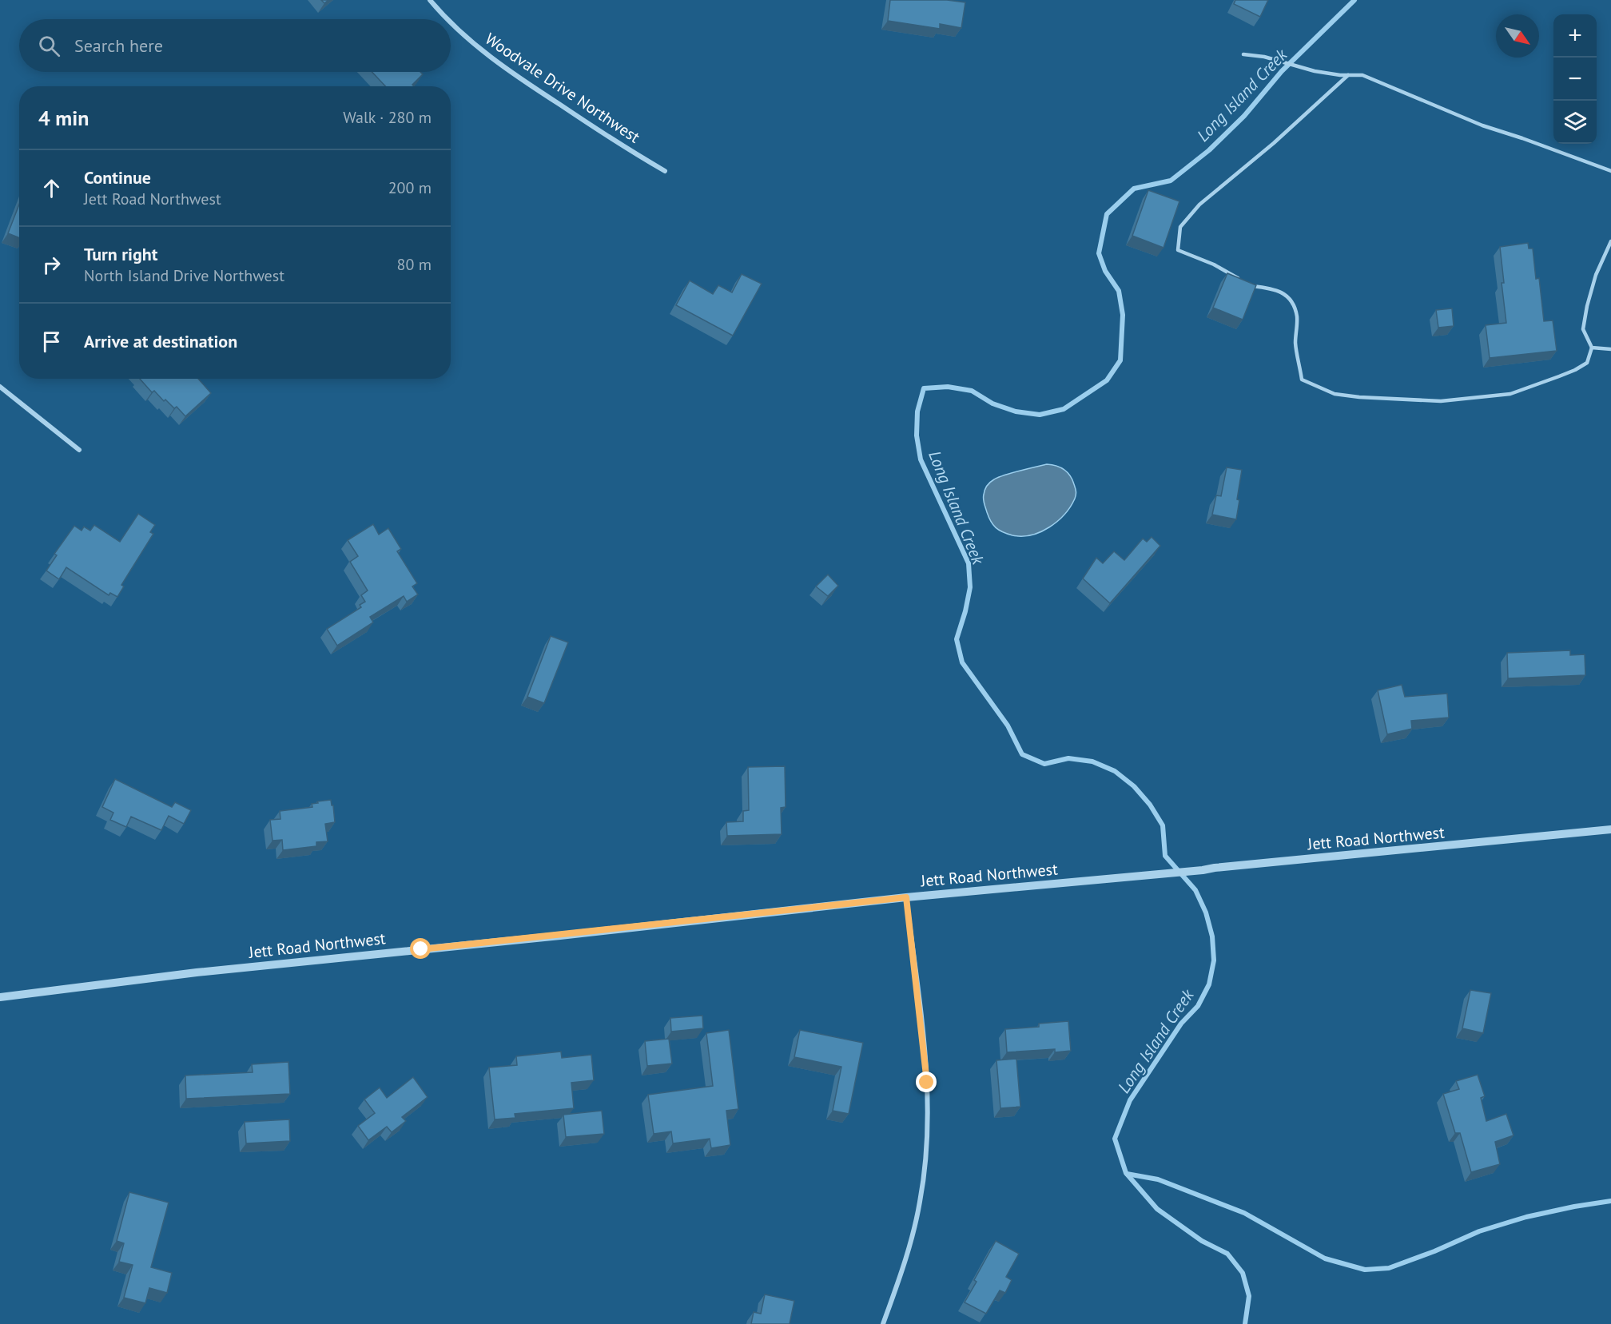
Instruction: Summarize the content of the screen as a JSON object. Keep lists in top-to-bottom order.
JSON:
{
  "streets": {
    "street": ["Woodvale Drive Northwest", "Jett Road Northwest"]
  },
  "water": ["Long Island Creek"],
  "north": "bottom right",
  "page": {
    "map_buttons": ["+", "−"],
    "search": "Search here",
    "heading": ["4 min", "Walk · 280 m"],
    "list": [
      ["Continue", "Jett Road Northwest", "200 m"],
      ["Turn right", "North Island Drive Northwest", "80 m"],
      "Arrive at destination"
    ]
  }
}
